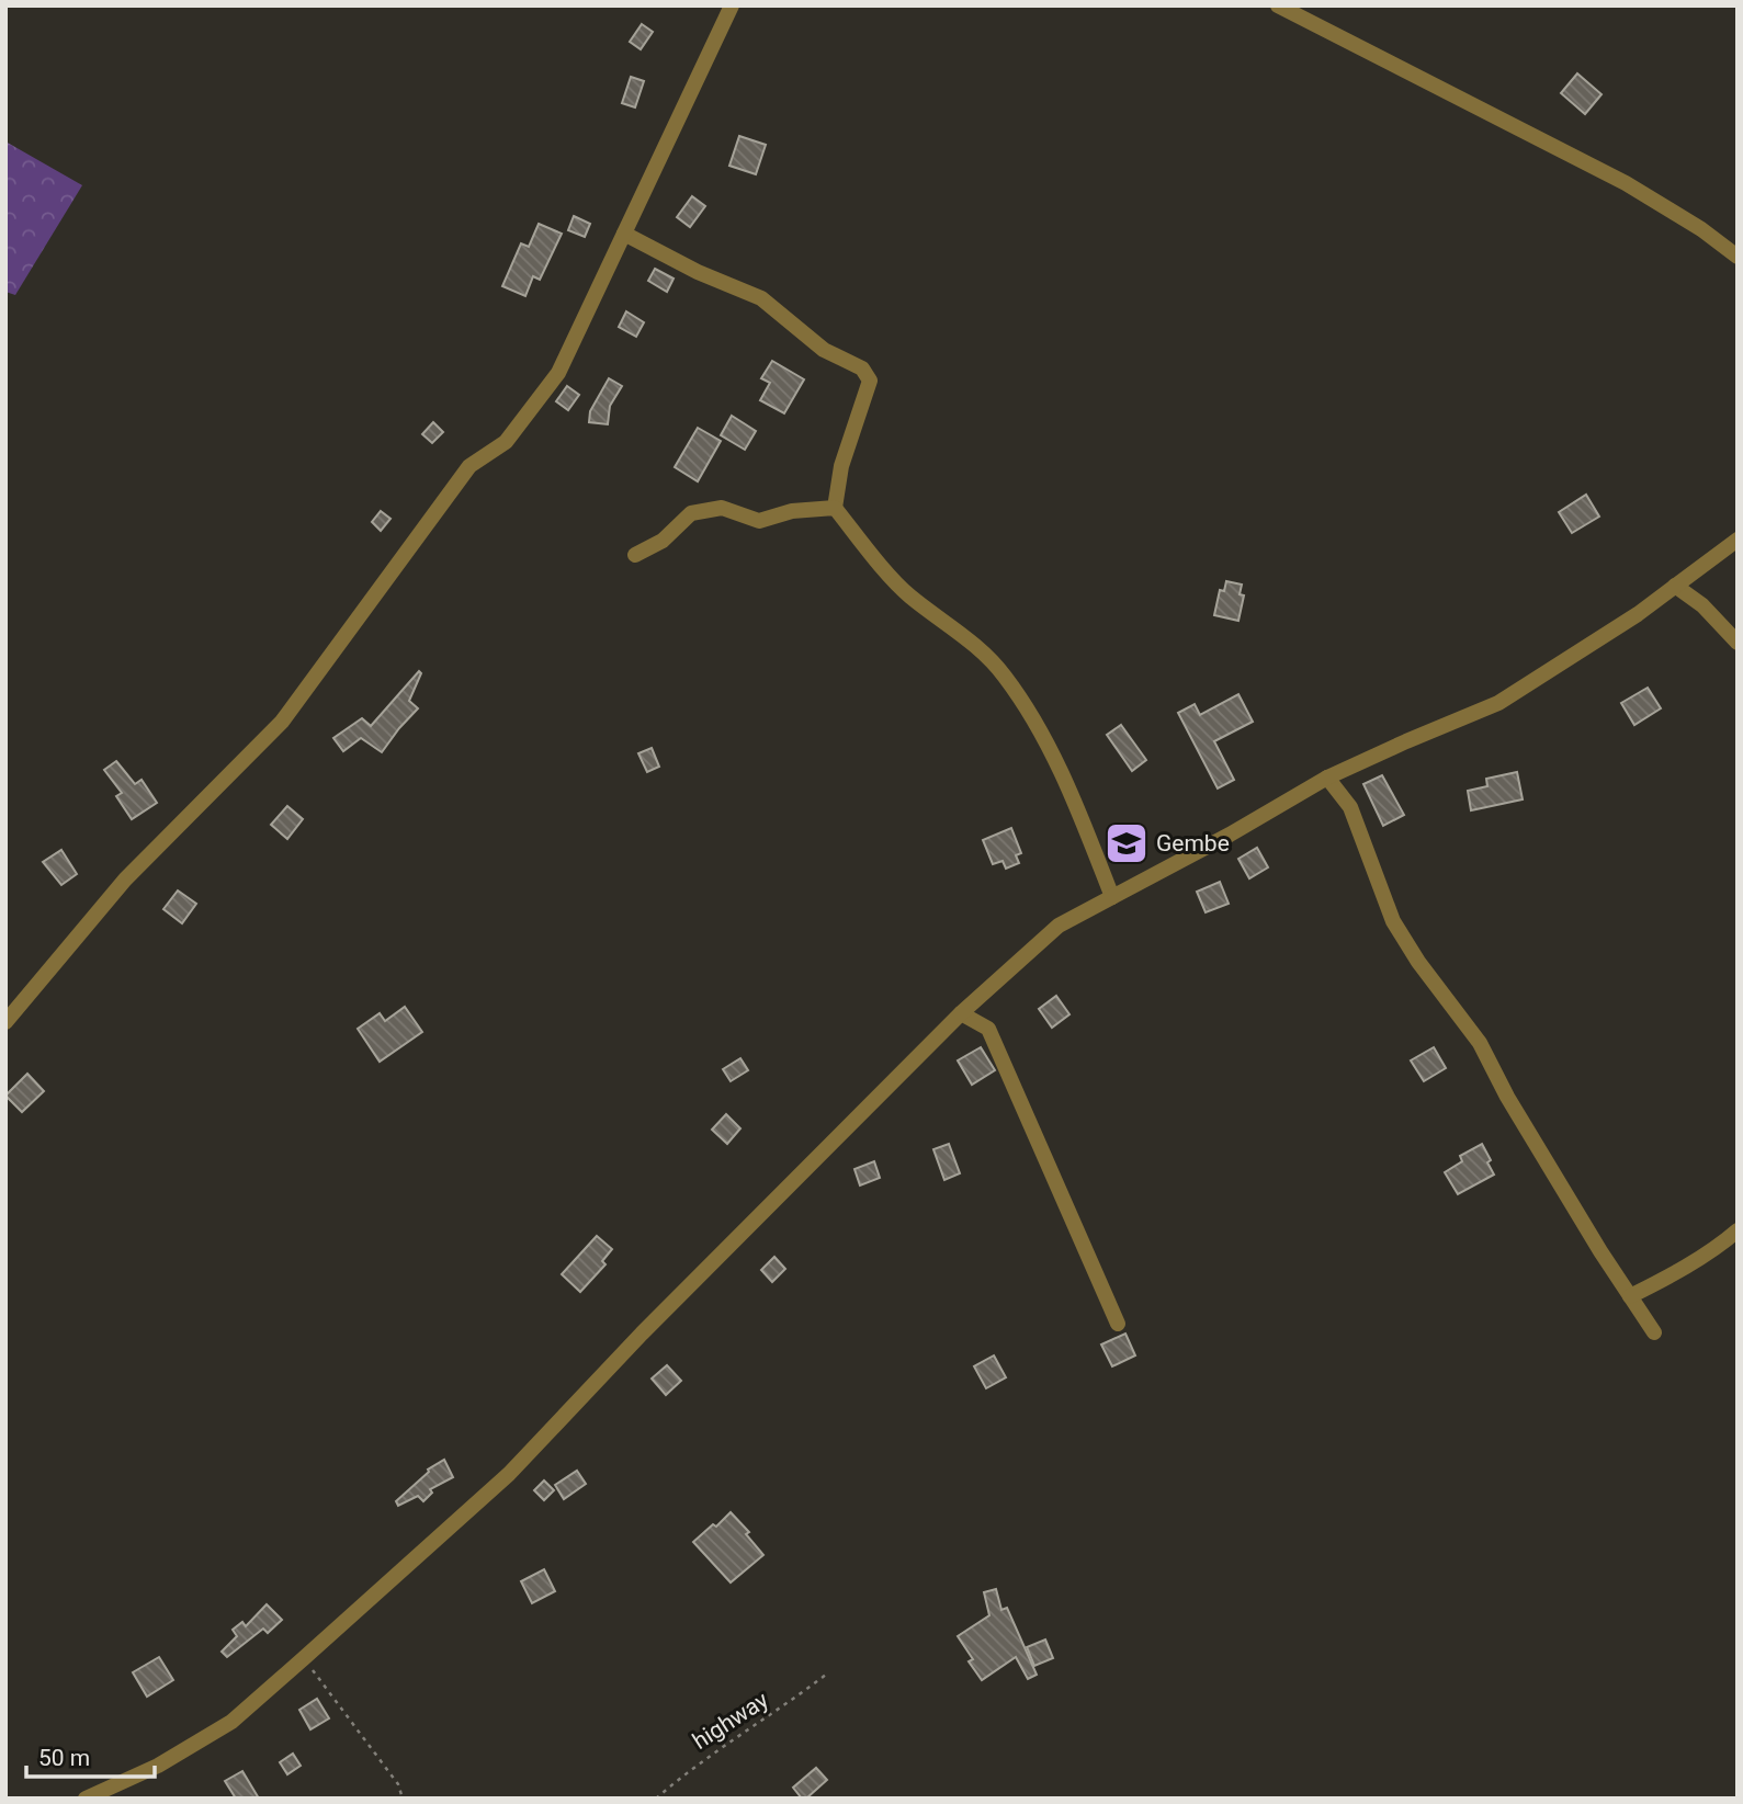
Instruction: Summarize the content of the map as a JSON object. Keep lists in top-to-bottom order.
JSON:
{
  "streets": {
    "path": ["highway"]
  },
  "places": {
    "school or university": ["Gembe"]
  },
  "scale_bar": "50 m"
}
